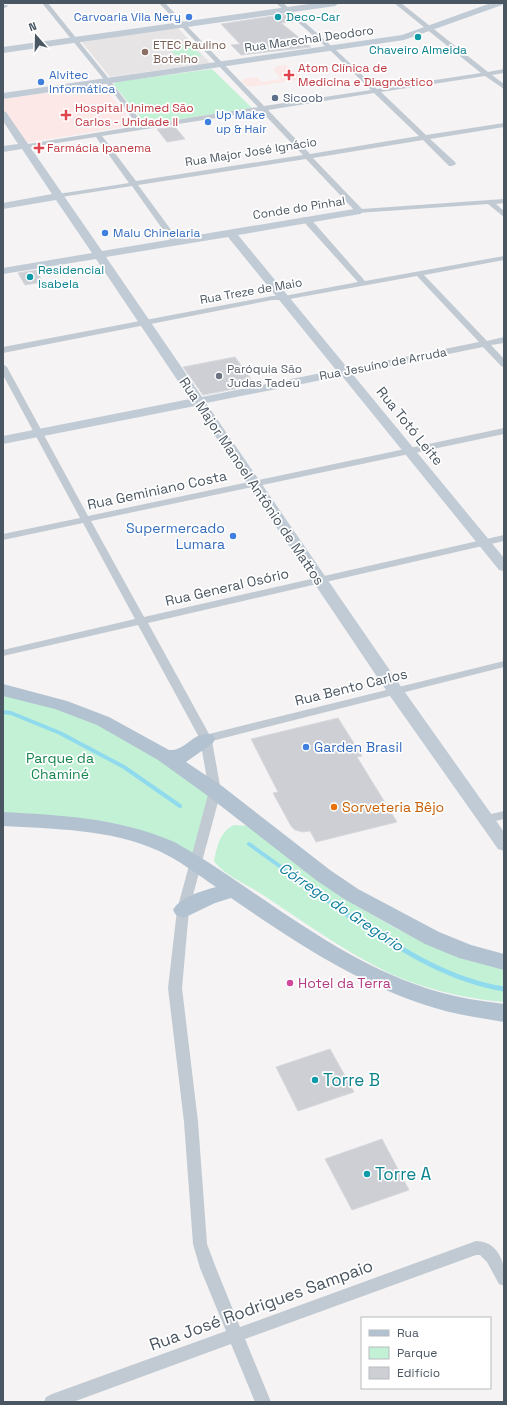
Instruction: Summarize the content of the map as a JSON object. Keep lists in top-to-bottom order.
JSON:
{
  "streets": {
    "street": [
      "Rua Marechal Deodoro",
      "Rua Major José Ignácio",
      "Conde do Pinhal",
      "Rua Treze de Maio",
      "Rua Jesuíno de Arruda",
      "Rua Totó Leite",
      "Rua Major Manoel Antônio de Mattos",
      "Rua Geminiano Costa",
      "Rua General Osório",
      "Rua Bento Carlos",
      "Rua José Rodrigues Sampaio"
    ]
  },
  "crossings": [
    ["Rua Major José Ignácio", "Rua Major Manoel Antônio de Mattos"],
    ["Conde do Pinhal", "Rua Totó Leite"],
    ["Conde do Pinhal", "Rua Major Manoel Antônio de Mattos"],
    ["Rua Treze de Maio", "Rua Totó Leite"],
    ["Rua Treze de Maio", "Rua Major Manoel Antônio de Mattos"],
    ["Rua Jesuíno de Arruda", "Rua Totó Leite"],
    ["Rua Jesuíno de Arruda", "Rua Major Manoel Antônio de Mattos"],
    ["Rua Totó Leite", "Rua Geminiano Costa"],
    ["Rua Totó Leite", "Rua General Osório"],
    ["Rua Major Manoel Antônio de Mattos", "Rua Geminiano Costa"],
    ["Rua Major Manoel Antônio de Mattos", "Rua General Osório"],
    ["Rua Major Manoel Antônio de Mattos", "Rua Bento Carlos"]
  ],
  "water": ["Córrego do Gregório"],
  "parks": ["Parque da Chaminé"],
  "places": {
    "other": [
      "Carvoaria Vila Nery",
      "Deco-Car",
      "Chaveiro Almeida",
      "ETEC Paulino Botelho",
      "Alvitec Informática",
      "Sicoob",
      "Up Make up & Hair",
      "Malu Chinelaria",
      "Residencial Isabela",
      "Paróquia São Judas Tadeu",
      "Supermercado Lumara",
      "Garden Brasil",
      "Sorveteria Bêjo",
      "Hotel da Terra",
      "Torre B",
      "Torre A"
    ],
    "health": ["Atom Clínica de Medicina e Diagnóstico", "Hospital Unimed São Carlos - Unidade II", "Farmácia Ipanema"]
  },
  "legend": ["Rua", "Parque", "Edifício"],
  "north": "top"
}
